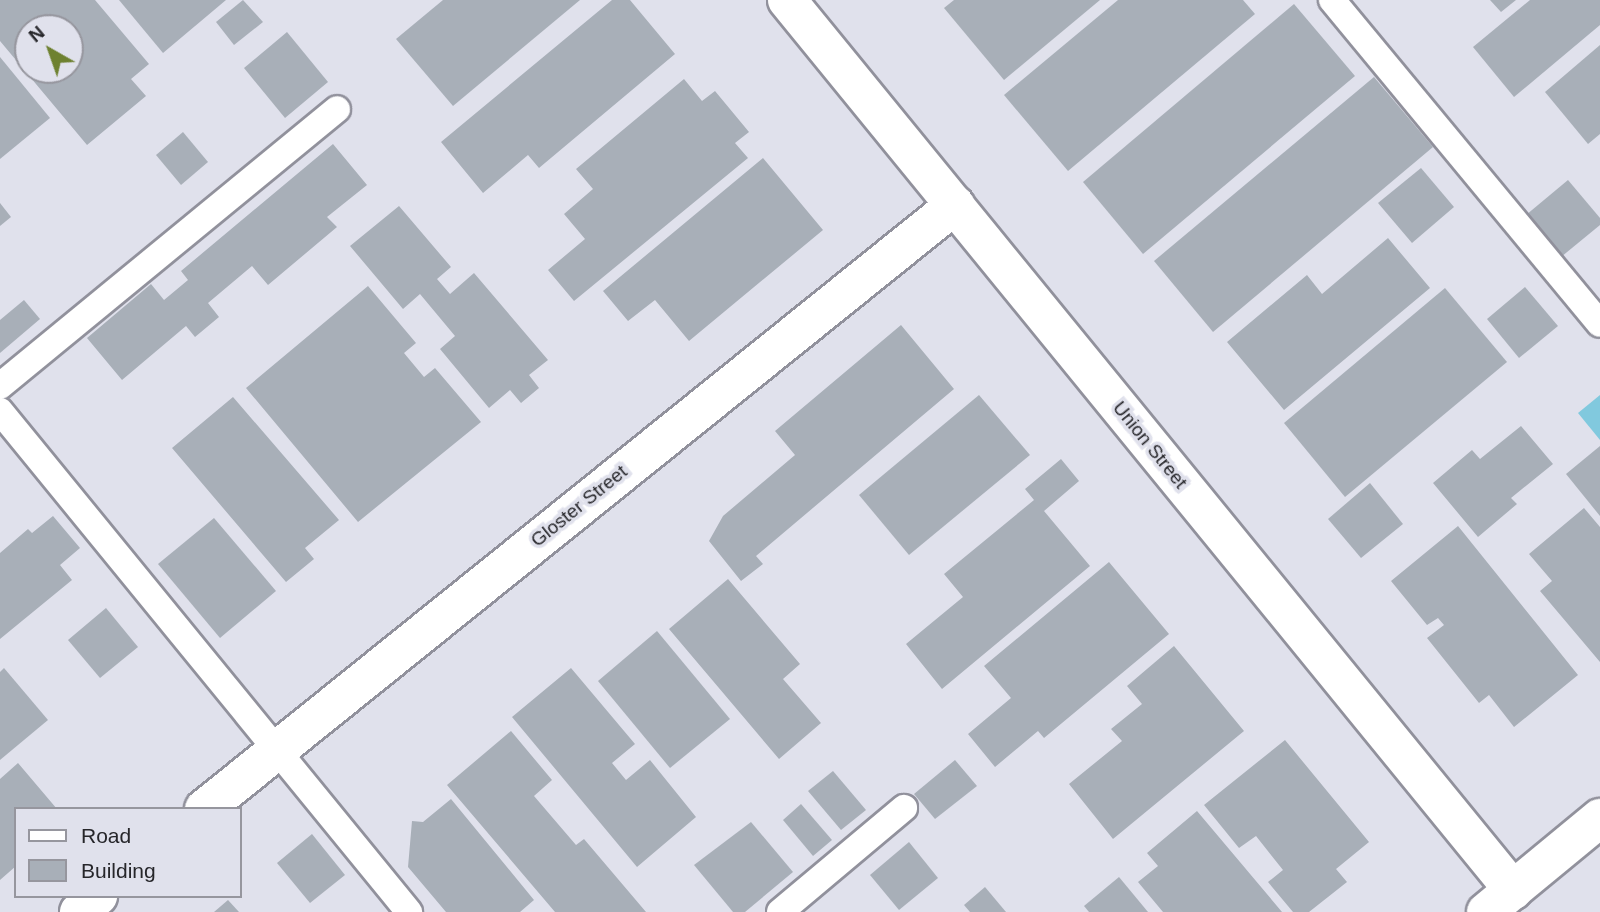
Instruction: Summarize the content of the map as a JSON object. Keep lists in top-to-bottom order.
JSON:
{
  "streets": {
    "street": ["Union Street", "Gloster Street"]
  },
  "crossings": [
    ["Union Street", "Gloster Street"]
  ],
  "legend": ["Road", "Building"],
  "north": "top left"
}
